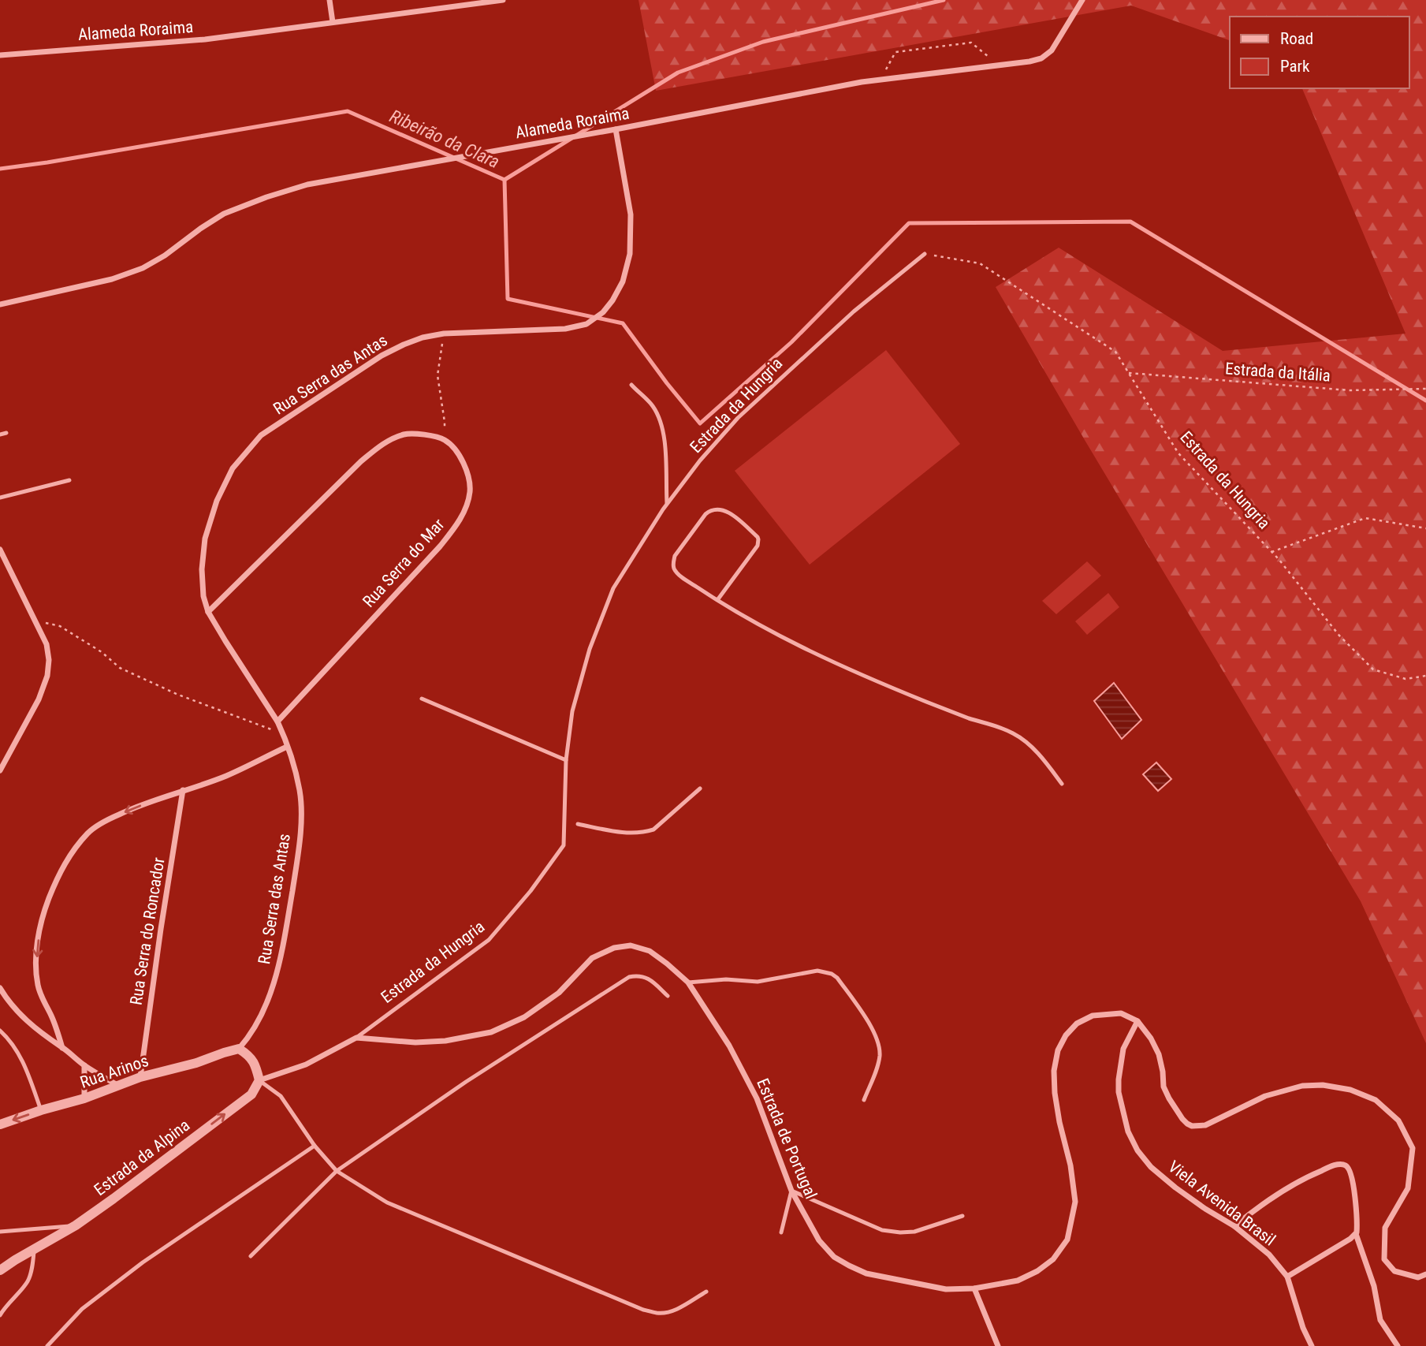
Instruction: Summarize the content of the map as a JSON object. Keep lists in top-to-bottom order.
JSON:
{
  "streets": {
    "street": [
      "Alameda Roraima",
      "Rua Serra das Antas",
      "Estrada da Hungria",
      "Rua Serra do Mar",
      "Rua Serra do Roncador",
      "Rua Arinos",
      "Estrada de Portugal",
      "Estrada da Alpina",
      "Viela Avenida Brasil"
    ],
    "path": ["Estrada da Itália"]
  },
  "crossings": [
    ["Alameda Roraima", "Rua Serra das Antas"],
    ["Estrada da Itália", "Estrada da Hungria"],
    ["Rua Serra das Antas", "Rua Serra do Mar"],
    ["Rua Serra das Antas", "Rua Arinos"],
    ["Estrada da Hungria", "Estrada de Portugal"],
    ["Estrada da Hungria", "Estrada da Alpina"],
    ["Rua Serra do Roncador", "Rua Arinos"],
    ["Estrada de Portugal", "Viela Avenida Brasil"]
  ],
  "one_way": ["Estrada da Alpina"],
  "water": ["Ribeirão da Clara"],
  "legend": ["Road", "Park"]
}
